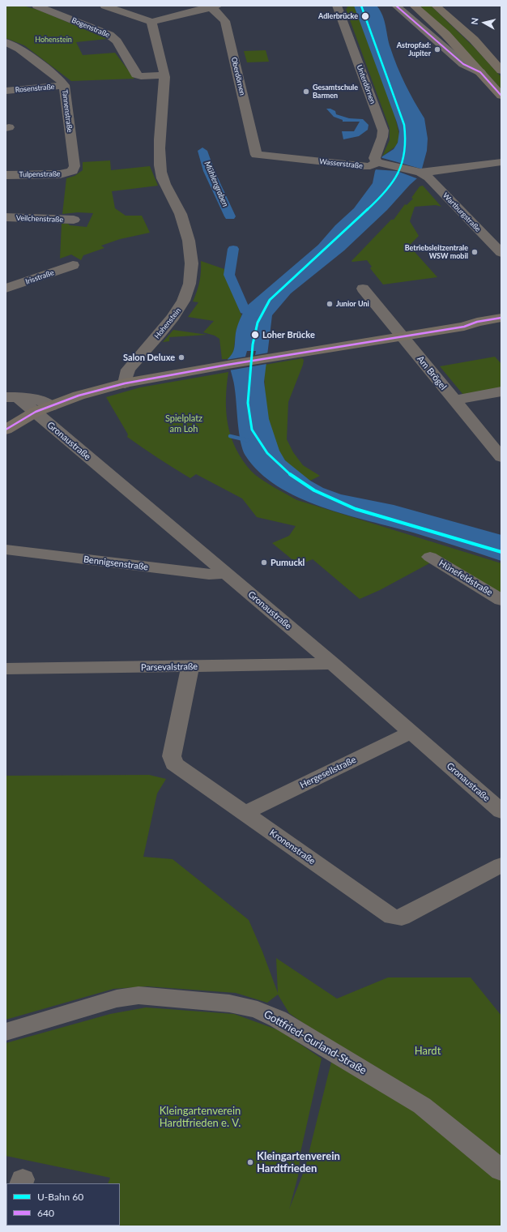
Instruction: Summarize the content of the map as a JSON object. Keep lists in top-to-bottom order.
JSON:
{
  "streets": {
    "street": [
      "Bogenstraße",
      "Oberdörnen",
      "Unterdörnen",
      "Rosenstraße",
      "Tannenstraße",
      "Wasserstraße",
      "Tulpenstraße",
      "Wartburgstraße",
      "Veilchenstraße",
      "Irisstraße",
      "Hohenstein",
      "Am Brögel",
      "Gronaustraße",
      "Bennigsenstraße",
      "Hünefeldstraße",
      "Parsevalstraße",
      "Hergesellstraße",
      "Kronenstraße",
      "Gottfried-Gurland-Straße"
    ]
  },
  "crossings": [
    ["Bogenstraße", "Hohenstein"],
    ["Oberdörnen", "Wasserstraße"],
    ["Unterdörnen", "Wasserstraße"],
    ["Rosenstraße", "Tannenstraße"],
    ["Tannenstraße", "Tulpenstraße"],
    ["Wasserstraße", "Wartburgstraße"],
    ["Gronaustraße", "Bennigsenstraße"],
    ["Gronaustraße", "Parsevalstraße"],
    ["Gronaustraße", "Hergesellstraße"],
    ["Parsevalstraße", "Kronenstraße"],
    ["Hergesellstraße", "Kronenstraße"]
  ],
  "water": ["Mühlengraben"],
  "parks": [
    "Hohenstein",
    "Spielplatz am Loh",
    "Hardt",
    "Kleingartenverein Hardtfrieden e. V."
  ],
  "places": [
    "Adlerbrücke",
    "Astropfad: Jupiter",
    "Gesamtschule Barmen",
    "Betriebsleitzentrale WSW mobil",
    "Junior Uni",
    "Loher Brücke",
    "Salon Deluxe",
    "Pumuckl",
    "Kleingartenverein Hardtfrieden"
  ],
  "lines": ["metro line 60", "transit line 640"],
  "legend": ["U-Bahn 60", "640"],
  "north": "left"
}
